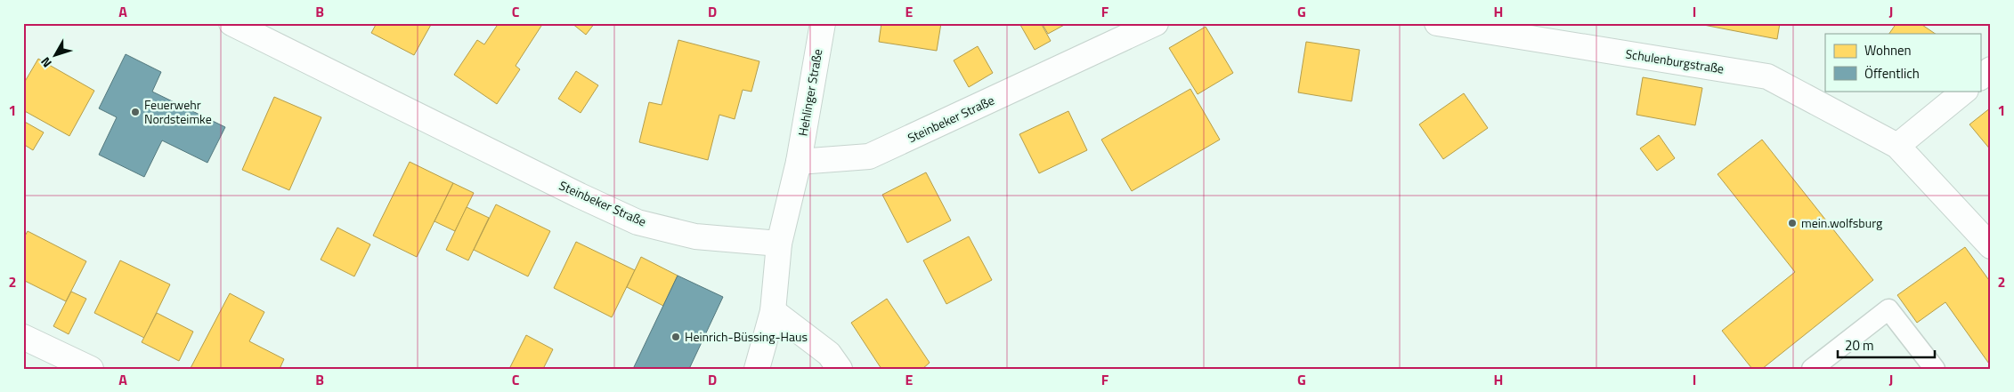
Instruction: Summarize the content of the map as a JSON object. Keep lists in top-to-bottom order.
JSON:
{
  "streets": {
    "street": ["Schulenburgstraße", "Hehlinger Straße", "Steinbeker Straße"]
  },
  "crossings": [
    ["Hehlinger Straße", "Steinbeker Straße"]
  ],
  "places": ["Feuerwehr Nordsteimke", "mein.wolfsburg", "Heinrich-Büssing-Haus"],
  "legend": ["Wohnen", "Öffentlich"],
  "scale_bar": "20 m",
  "north": "bottom left",
  "grid": {
    "columns": [
      "A",
      "B",
      "C",
      "D",
      "E",
      "F",
      "G",
      "H",
      "I",
      "J"
    ],
    "rows": ["1", "2"]
  }
}
